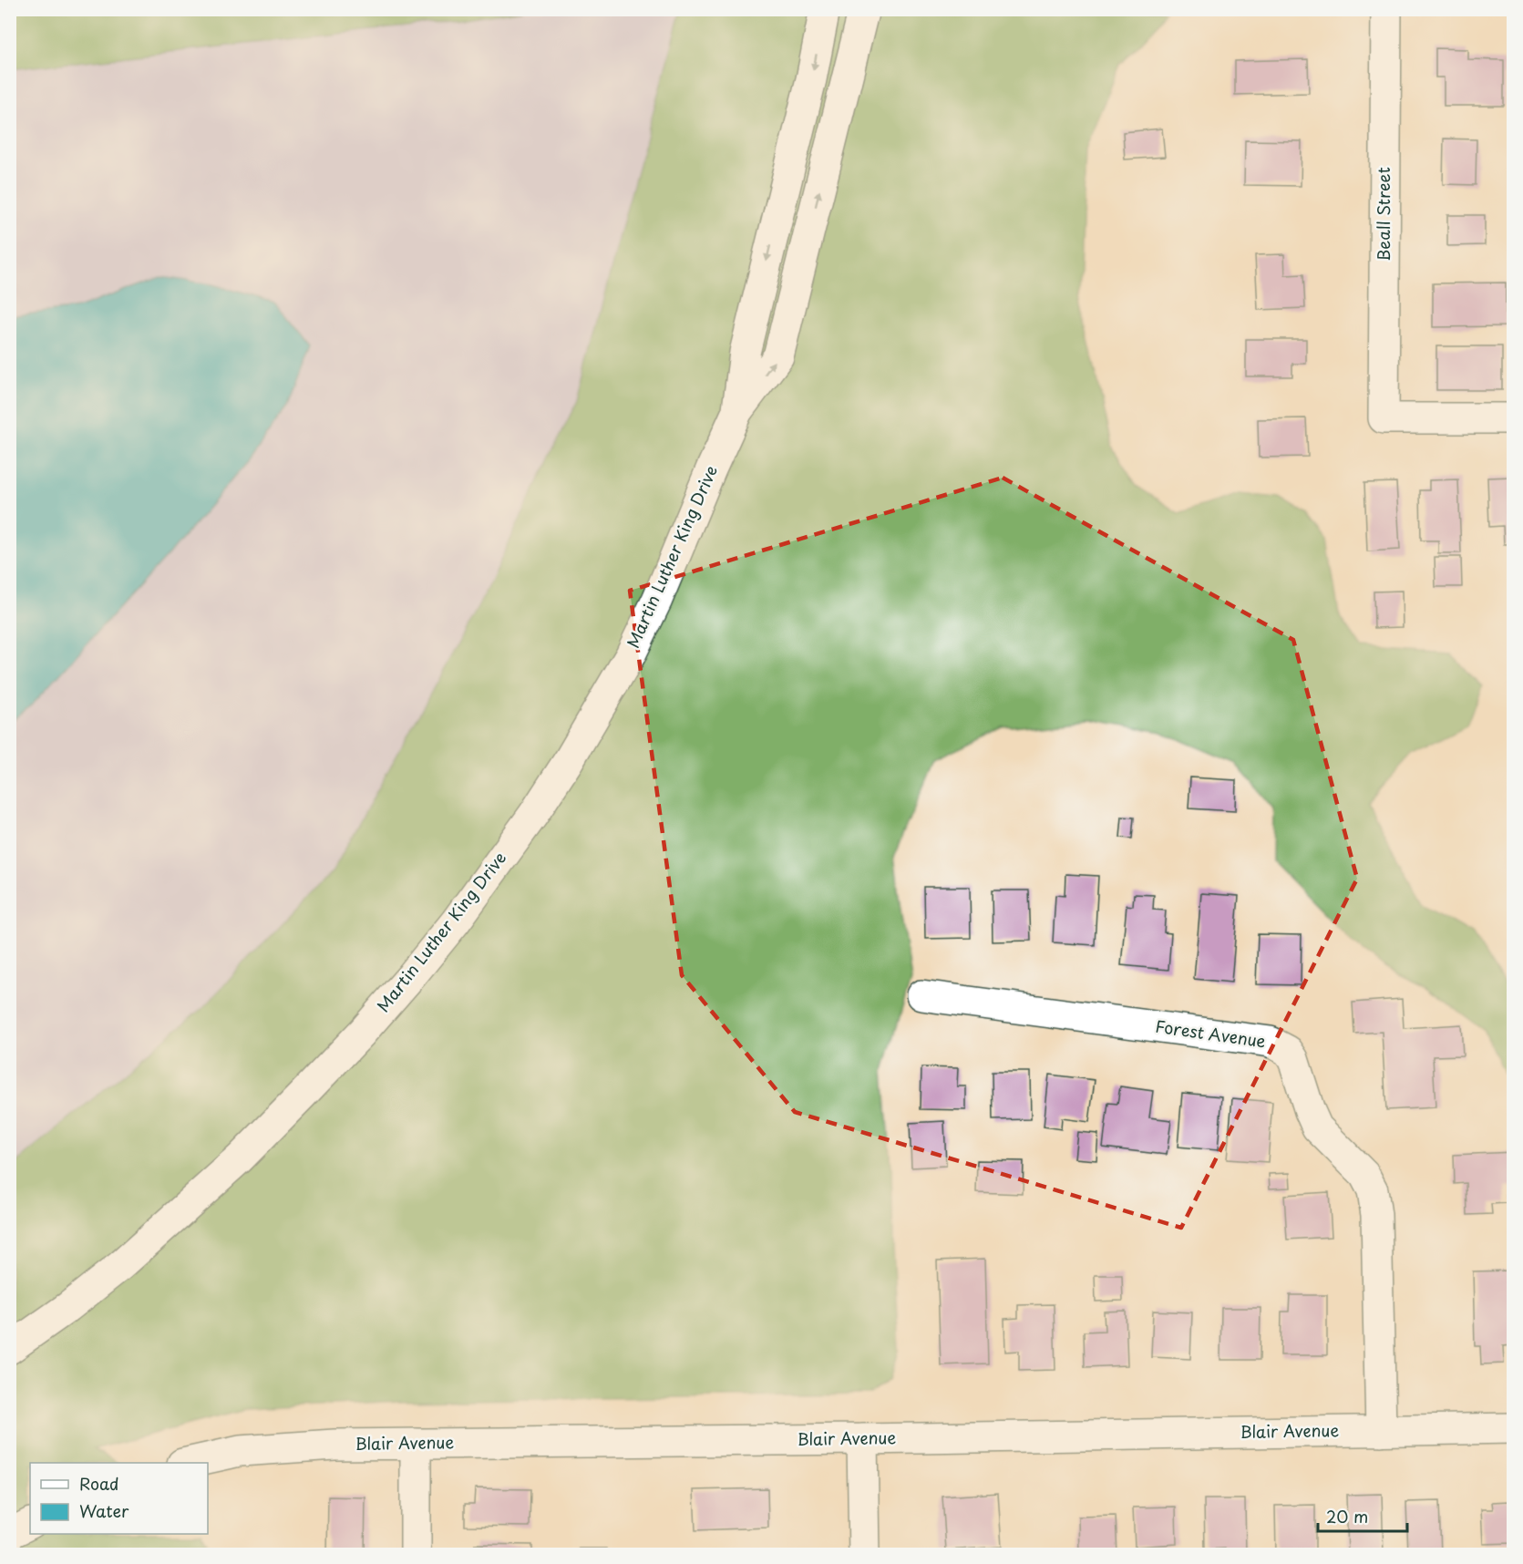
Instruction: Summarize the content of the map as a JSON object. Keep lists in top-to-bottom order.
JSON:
{
  "streets": {
    "main road": [
      "Beall Street",
      "Martin Luther King Drive",
      "Forest Avenue",
      "Blair Avenue"
    ]
  },
  "crossings": [
    ["Forest Avenue", "Blair Avenue"]
  ],
  "legend": ["Road", "Water"],
  "scale_bar": "20 m"
}
